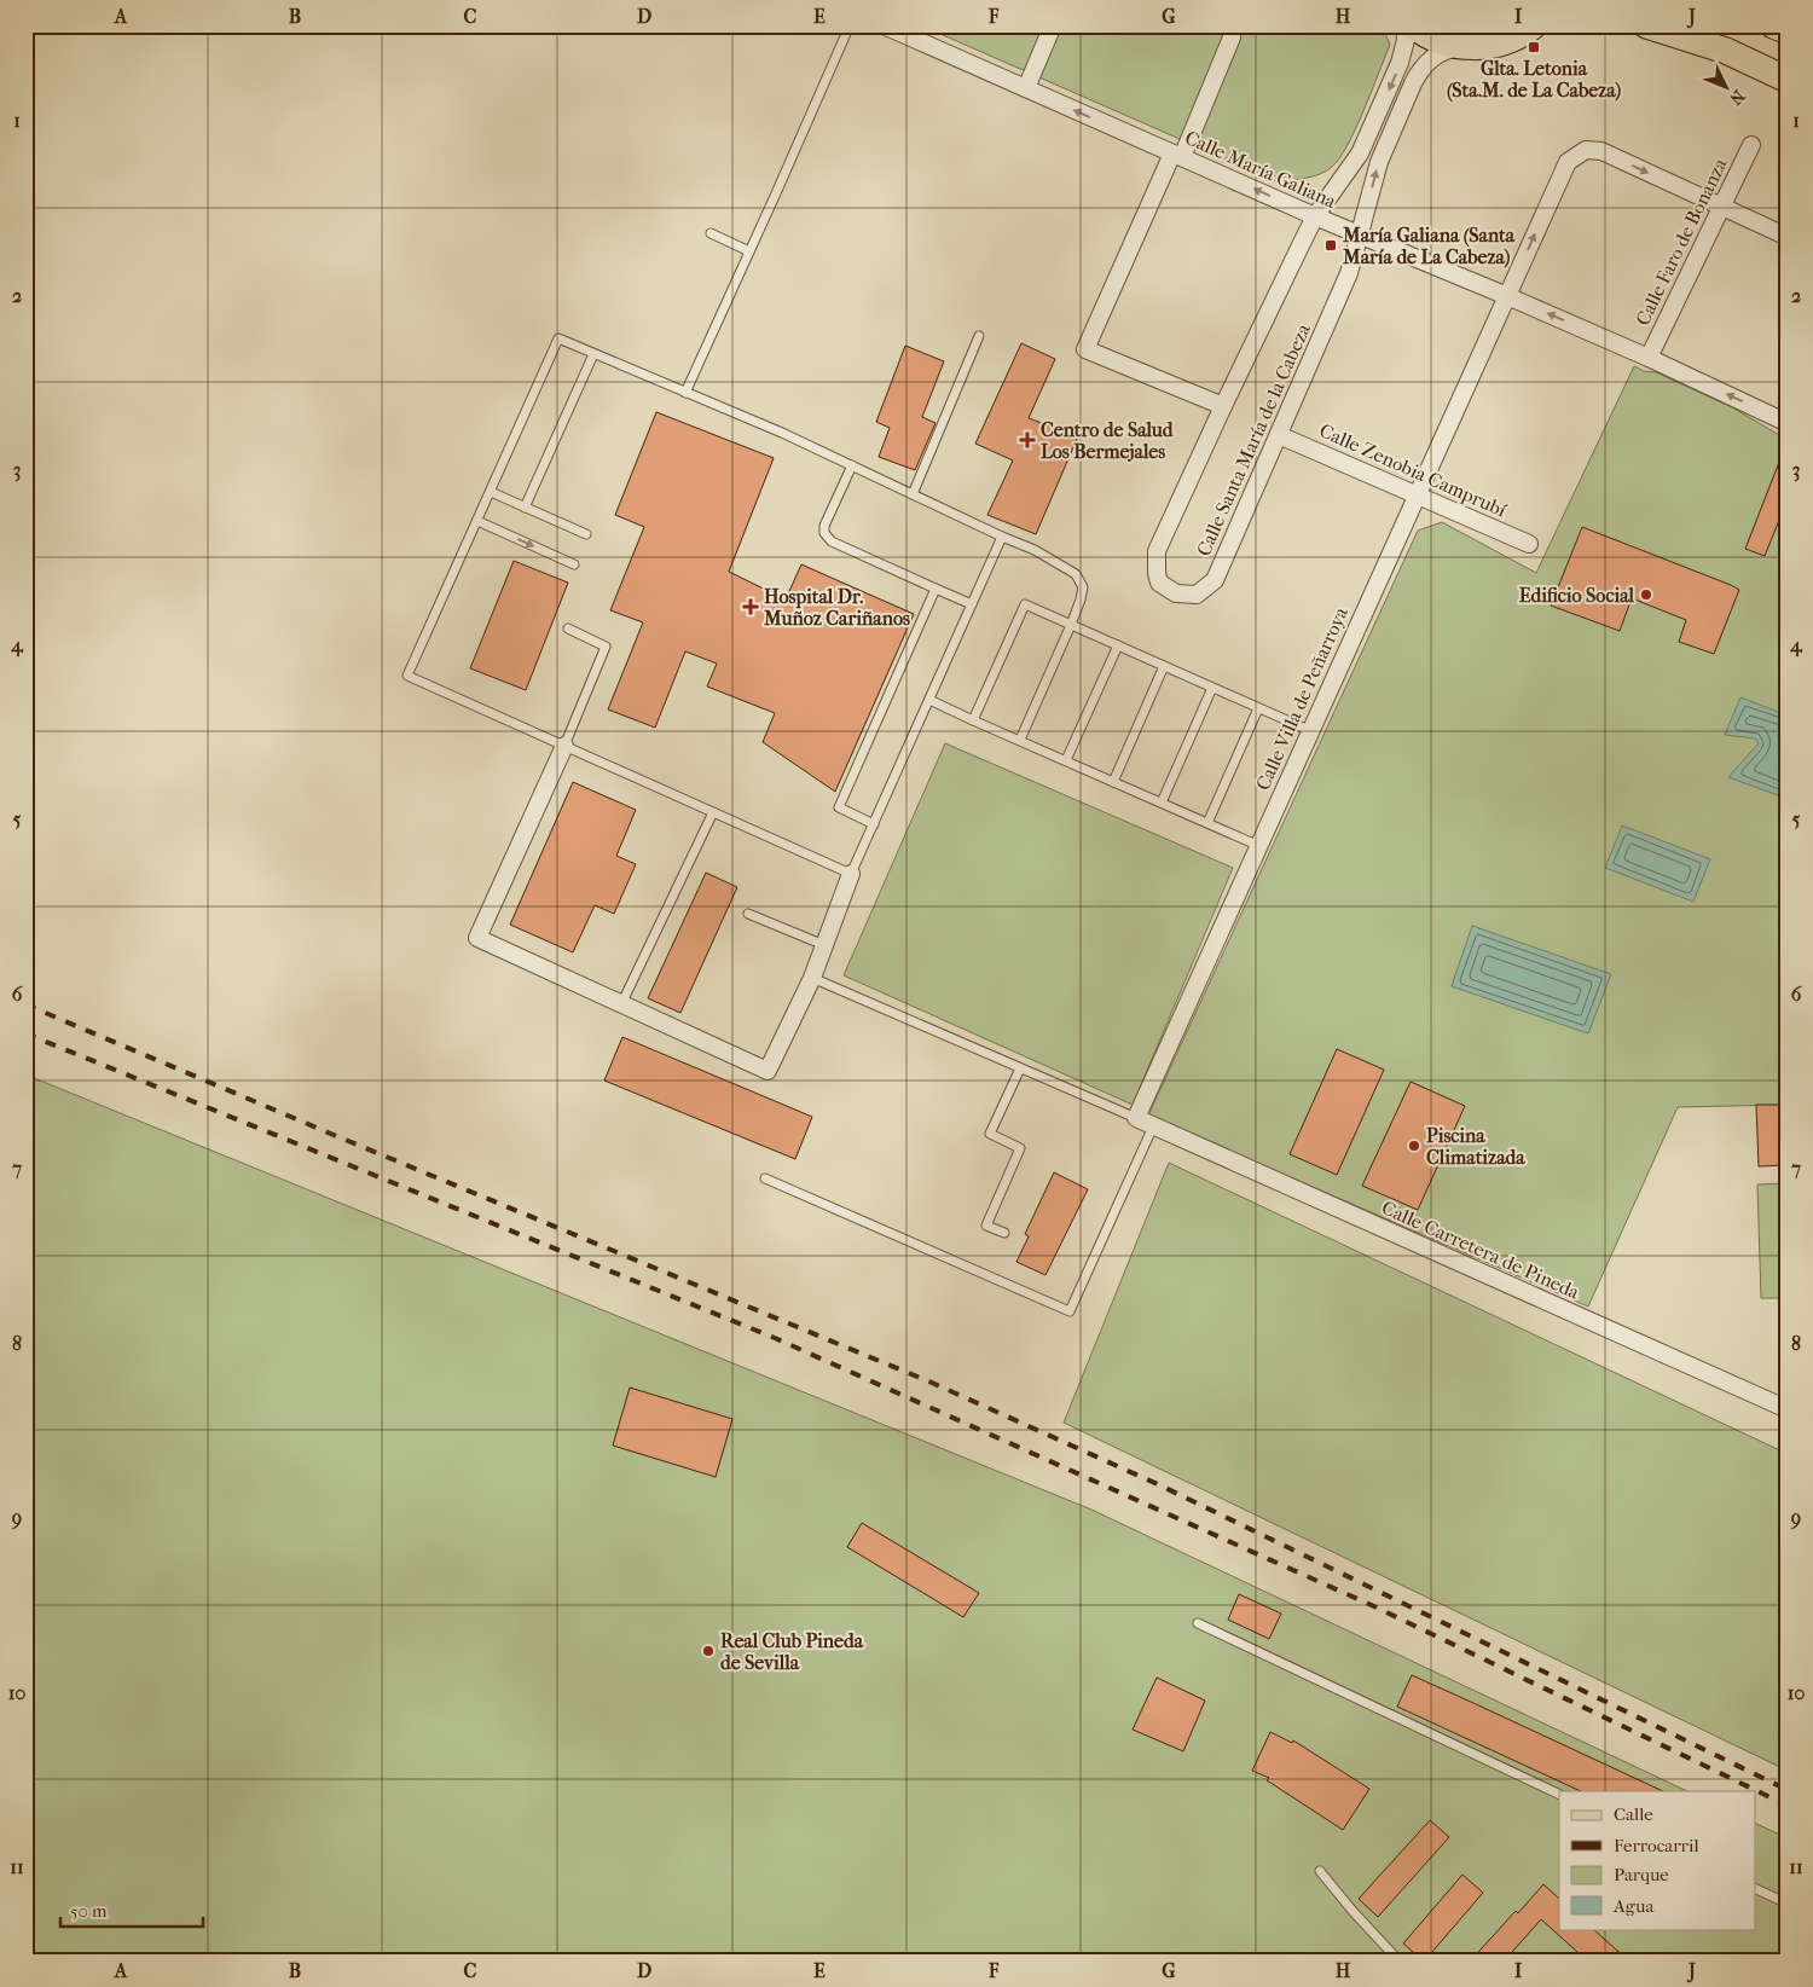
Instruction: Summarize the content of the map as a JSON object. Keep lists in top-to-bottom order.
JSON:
{
  "streets": {
    "street": [
      "Calle María Galiana",
      "Calle Faro de Bonanza",
      "Calle Santa María de la Cabeza",
      "Calle Zenobia Camprubí",
      "Calle Villa de Peñarroya",
      "Calle Carretera de Pineda"
    ]
  },
  "crossings": [
    ["Calle María Galiana", "Calle Faro de Bonanza"],
    ["Calle María Galiana", "Calle Santa María de la Cabeza"],
    ["Calle María Galiana", "Calle Villa de Peñarroya"],
    ["Calle Faro de Bonanza", "Calle Villa de Peñarroya"],
    ["Calle Santa María de la Cabeza", "Calle Zenobia Camprubí"],
    ["Calle Zenobia Camprubí", "Calle Villa de Peñarroya"],
    ["Calle Villa de Peñarroya", "Calle Carretera de Pineda"]
  ],
  "one_way": ["Calle María Galiana"],
  "places": {
    "transit": ["Glta. Letonia (Sta.M. de La Cabeza)", "María Galiana (Santa María de La Cabeza)"],
    "health": ["Centro de Salud Los Bermejales", "Hospital Dr. Muñoz Cariñanos"],
    "other": ["Edificio Social", "Piscina Climatizada", "Real Club Pineda de Sevilla"]
  },
  "legend": [
    "Calle",
    "Ferrocarril",
    "Parque",
    "Agua"
  ],
  "scale_bar": "50 m",
  "north": "bottom right",
  "grid": {
    "columns": [
      "A",
      "B",
      "C",
      "D",
      "E",
      "F",
      "G",
      "H",
      "I",
      "J"
    ],
    "rows": [
      "1",
      "2",
      "3",
      "4",
      "5",
      "6",
      "7",
      "8",
      "9",
      "10",
      "11"
    ]
  }
}
